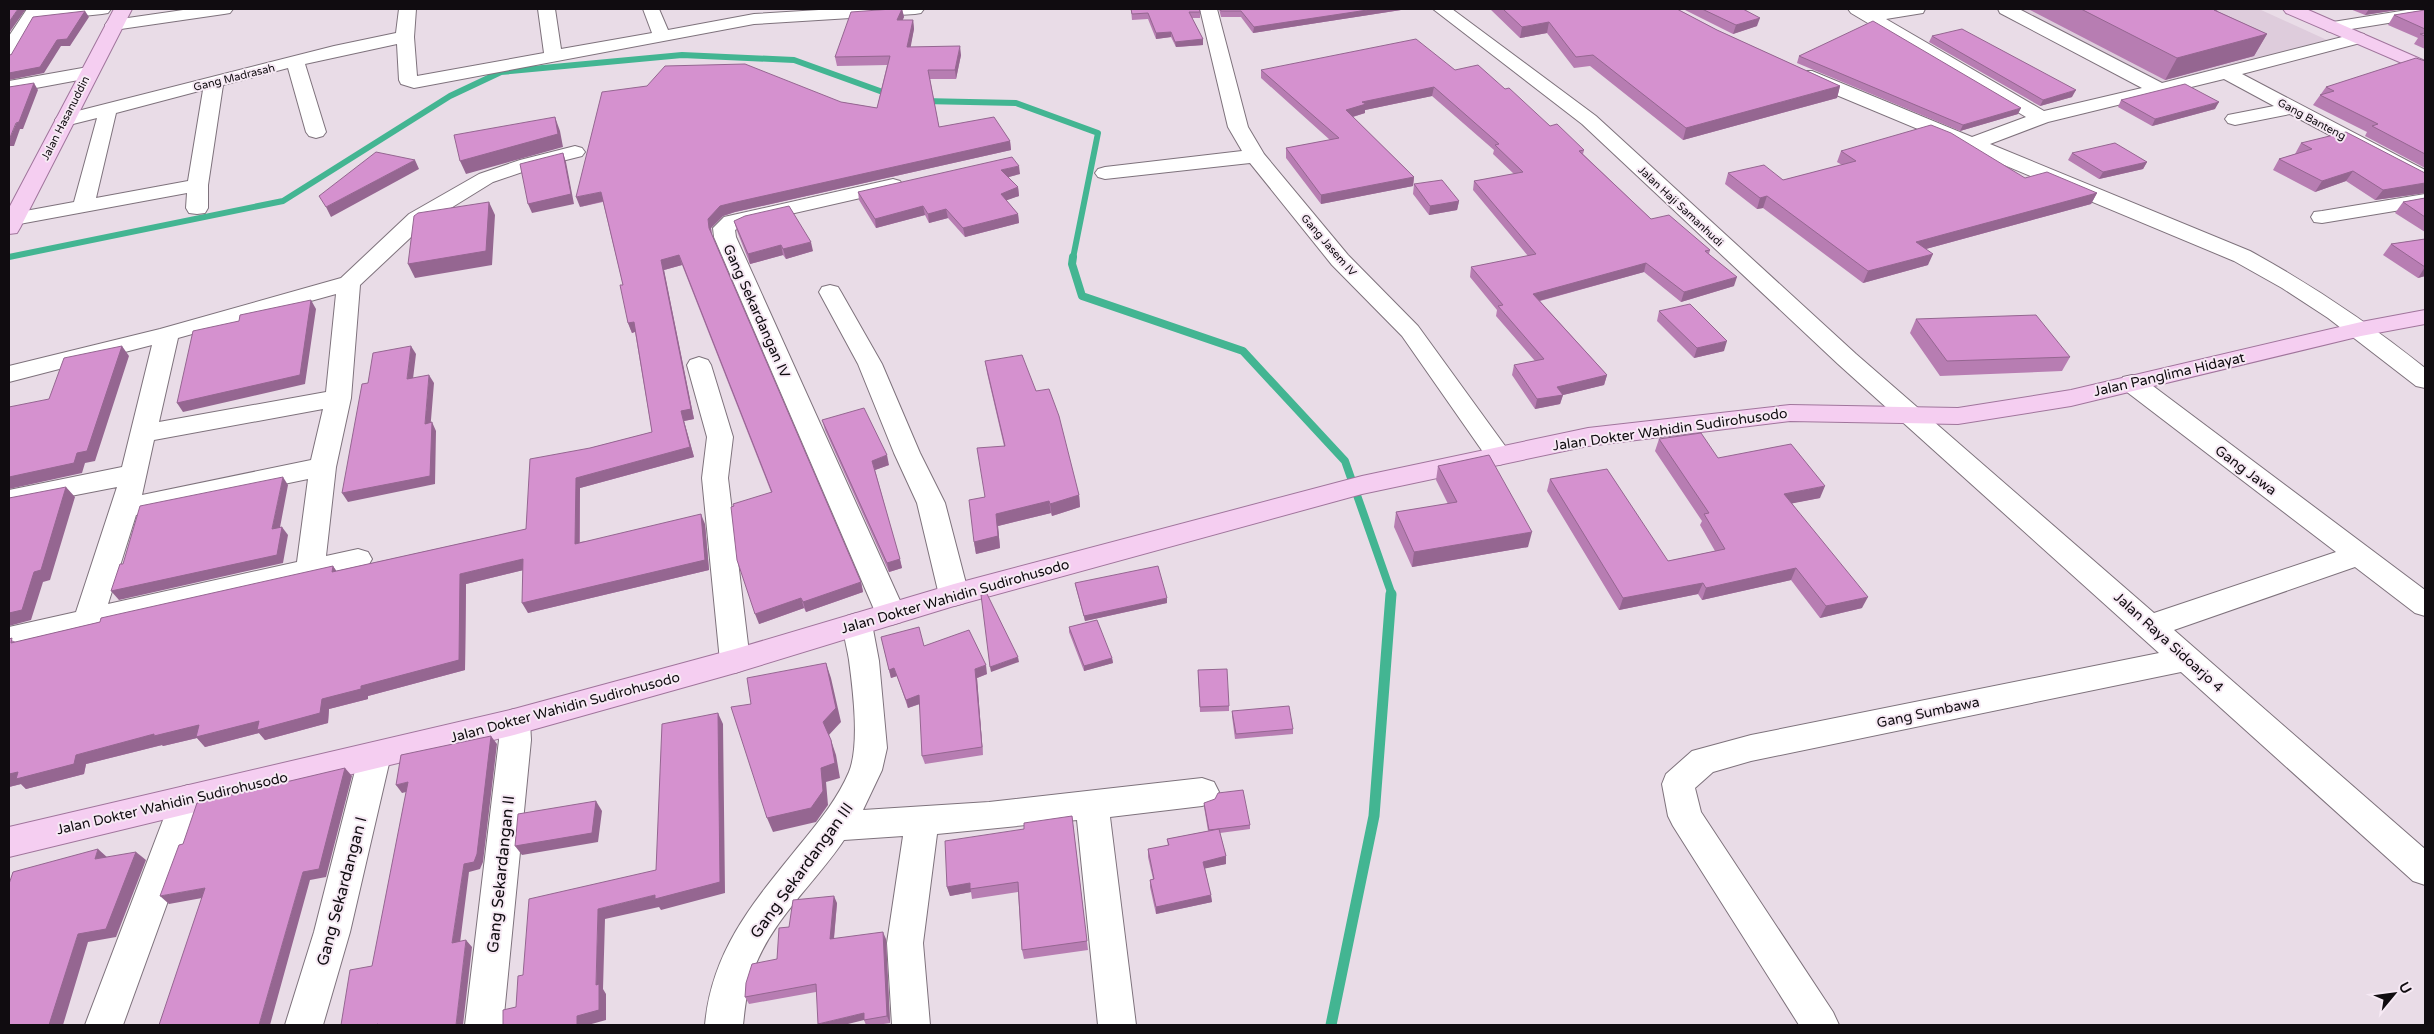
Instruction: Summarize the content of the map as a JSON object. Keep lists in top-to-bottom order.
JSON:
{
  "streets": {
    "main road": ["Jalan Hasanuddin", "Jalan Panglima Hidayat", "Jalan Dokter Wahidin Sudirohusodo"],
    "street": [
      "Gang Madrasah",
      "Gang Banteng",
      "Jalan Haji Samanhudi",
      "Gang Jasem IV",
      "Gang Sekardangan IV",
      "Gang Jawa",
      "Jalan Raya Sidoarjo 4",
      "Gang Sumbawa",
      "Gang Sekardangan III",
      "Gang Sekardangan II",
      "Gang Sekardangan I"
    ]
  },
  "crossings": [
    ["Gang Madrasah", "Jalan Hasanuddin"],
    ["Jalan Haji Samanhudi", "Jalan Panglima Hidayat"],
    ["Jalan Haji Samanhudi", "Jalan Dokter Wahidin Sudirohusodo"],
    ["Jalan Haji Samanhudi", "Jalan Raya Sidoarjo 4"],
    ["Gang Jasem IV", "Jalan Dokter Wahidin Sudirohusodo"],
    ["Gang Sekardangan IV", "Jalan Dokter Wahidin Sudirohusodo"],
    ["Jalan Panglima Hidayat", "Jalan Dokter Wahidin Sudirohusodo"],
    ["Jalan Panglima Hidayat", "Gang Jawa"],
    ["Jalan Panglima Hidayat", "Jalan Raya Sidoarjo 4"],
    ["Jalan Dokter Wahidin Sudirohusodo", "Jalan Raya Sidoarjo 4"],
    ["Jalan Dokter Wahidin Sudirohusodo", "Gang Sekardangan III"],
    ["Jalan Dokter Wahidin Sudirohusodo", "Gang Sekardangan II"],
    ["Jalan Dokter Wahidin Sudirohusodo", "Gang Sekardangan I"],
    ["Jalan Raya Sidoarjo 4", "Gang Sumbawa"]
  ],
  "north": "top right"
}
